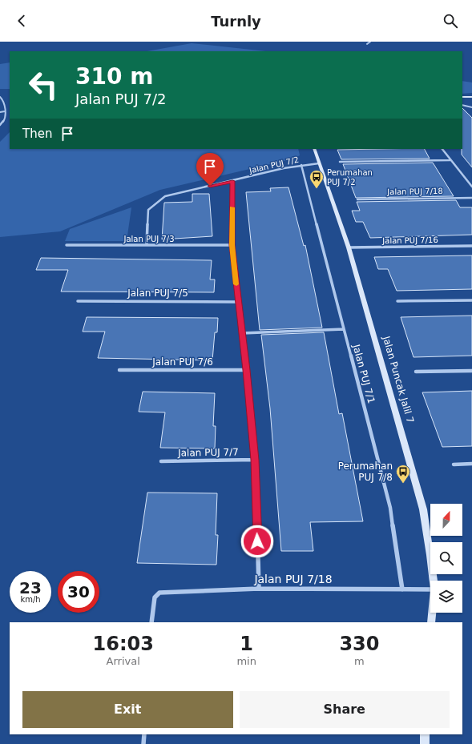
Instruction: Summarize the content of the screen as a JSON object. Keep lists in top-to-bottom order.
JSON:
{
  "streets": {
    "street": [
      "Jalan PUJ 7/2",
      "Jalan PUJ 7/18",
      "Jalan PUJ 7/3",
      "Jalan PUJ 7/16",
      "Jalan PUJ 7/5",
      "Jalan PUJ 7/6",
      "Jalan PUJ 7/1",
      "Jalan Puncak Jalil 7",
      "Jalan PUJ 7/7"
    ]
  },
  "crossings": [
    ["Jalan PUJ 7/2", "Jalan PUJ 7/3"],
    ["Jalan PUJ 7/2", "Jalan PUJ 7/1"],
    ["Jalan PUJ 7/2", "Jalan Puncak Jalil 7"],
    ["Jalan PUJ 7/18", "Jalan PUJ 7/1"],
    ["Jalan PUJ 7/16", "Jalan Puncak Jalil 7"]
  ],
  "places": {
    "bus stop": ["Perumahan PUJ 7/2", "Perumahan PUJ 7/8"]
  },
  "north": "top",
  "page": {
    "header": "Turnly",
    "turn": ["310 m", "Jalan PUJ 7/2"],
    "then": "Then",
    "speed": "23 km/h",
    "limit": "30",
    "eta": [
      "16:03",
      "Arrival",
      "1",
      "min",
      "330",
      "m"
    ],
    "buttons": ["Exit", "Share"]
  }
}
